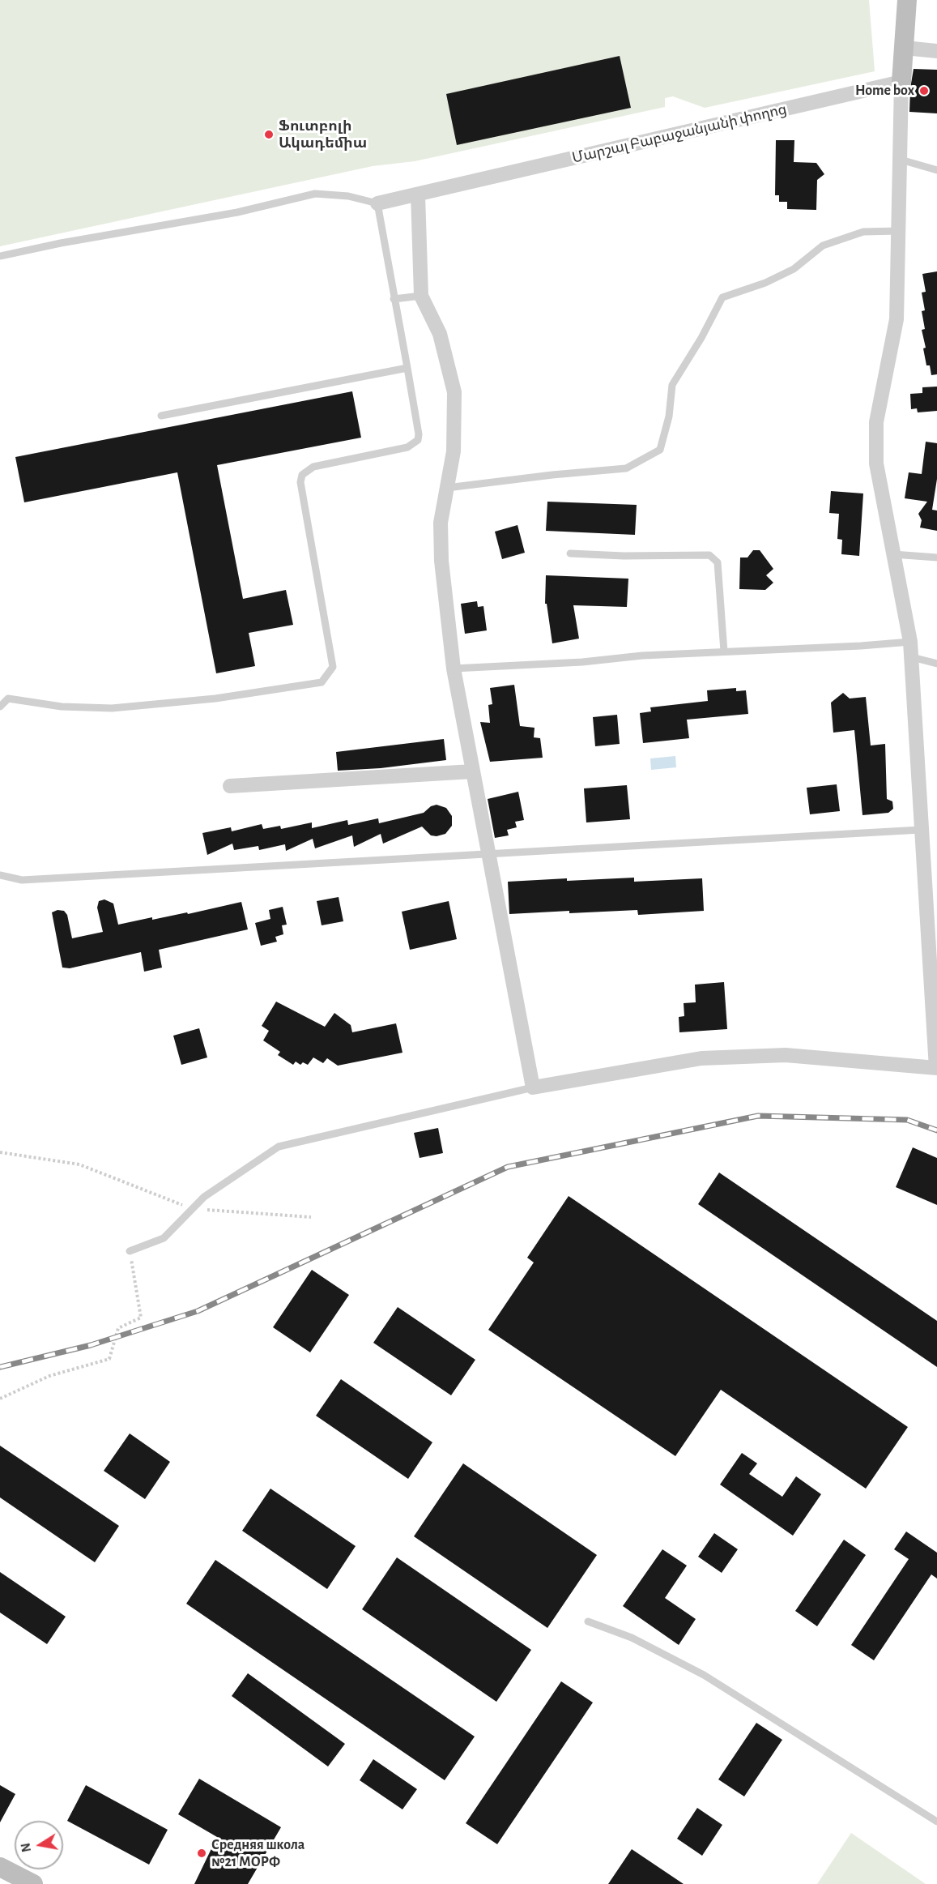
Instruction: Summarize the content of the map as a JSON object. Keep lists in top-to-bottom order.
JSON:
{
  "streets": {
    "street": ["Մարշալ Բաբաջանյանի փողոց"]
  },
  "places": ["Home box", "Ֆուտբոլի Ակադեմիա", "Средняя школа №21 МОРФ"],
  "north": "left"
}
